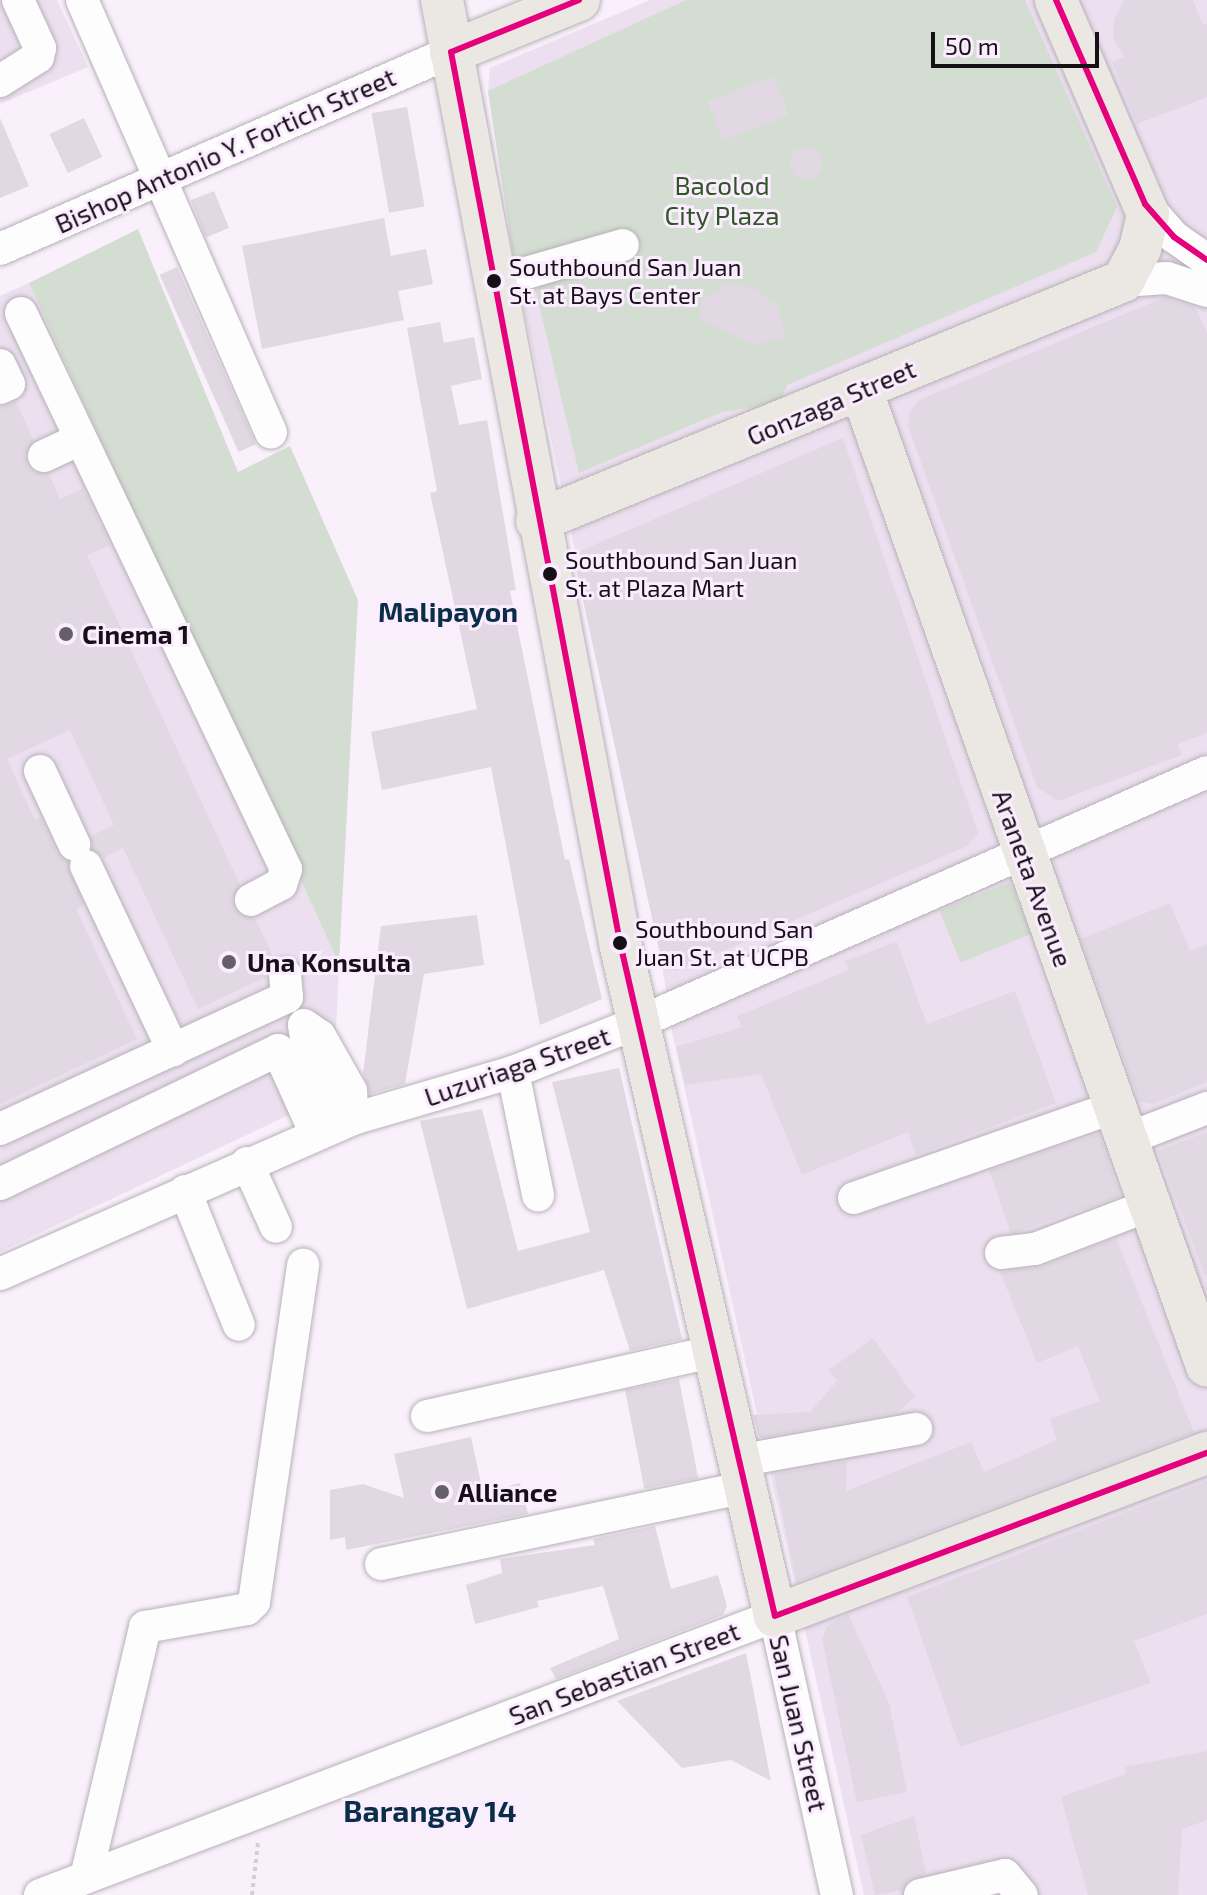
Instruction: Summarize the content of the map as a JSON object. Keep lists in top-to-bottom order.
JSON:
{
  "streets": {
    "main road": [
      "Gonzaga Street",
      "Araneta Avenue",
      "San Sebastian Street",
      "San Juan Street"
    ],
    "street": ["Bishop Antonio Y. Fortich Street", "Luzuriaga Street"]
  },
  "crossings": [
    ["Bishop Antonio Y. Fortich Street", "San Juan Street"],
    ["Gonzaga Street", "Araneta Avenue"],
    ["Gonzaga Street", "San Juan Street"],
    ["Araneta Avenue", "Luzuriaga Street"],
    ["Luzuriaga Street", "San Juan Street"],
    ["San Sebastian Street", "San Juan Street"]
  ],
  "districts": ["Malipayon", "Barangay 14"],
  "parks": ["Bacolod City Plaza"],
  "places": [
    "Southbound San Juan St. at Bays Center",
    "Southbound San Juan St. at Plaza Mart",
    "Cinema 1",
    "Southbound San Juan St. at UCPB",
    "Una Konsulta",
    "Alliance"
  ],
  "scale_bar": "50 m"
}
